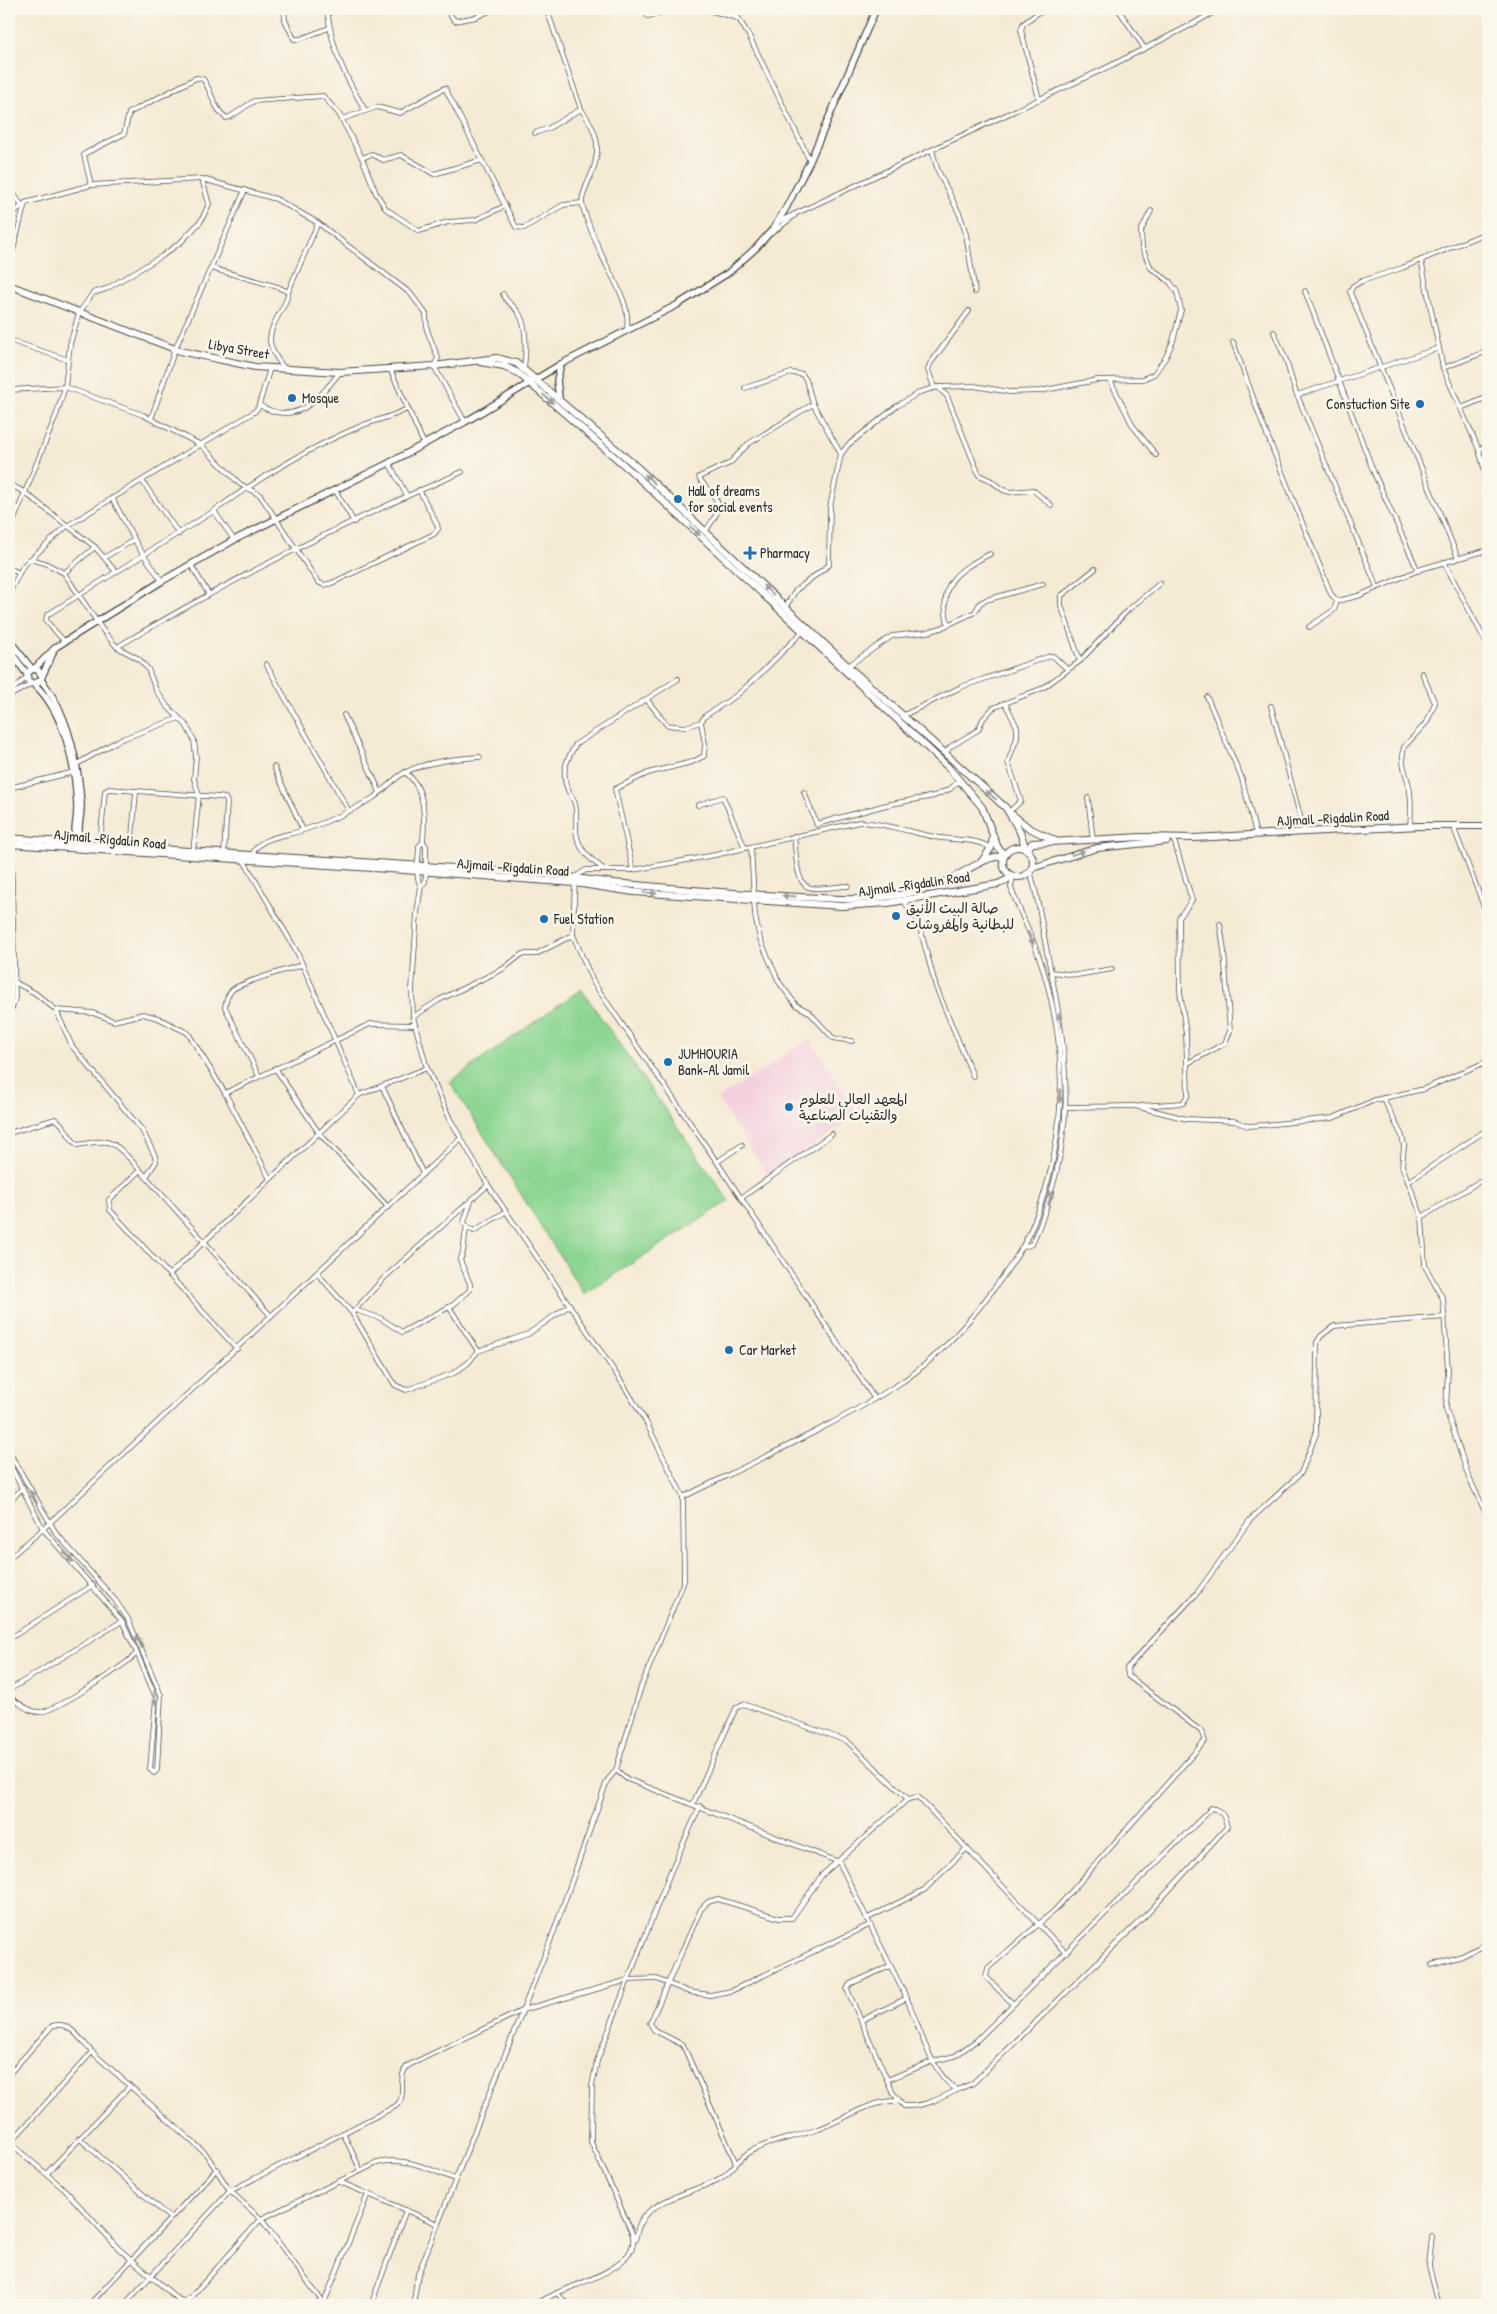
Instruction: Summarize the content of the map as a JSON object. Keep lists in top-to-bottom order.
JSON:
{
  "streets": {
    "main road": ["Libya Street", "AJjmail -Rigdalin Road"]
  },
  "places": {
    "other": [
      "Mosque",
      "Constuction Site",
      "Hall of dreams for social events",
      "صالة البيت الأنيق للبطانية والمفروشات",
      "Fuel Station",
      "JUMHOURIA Bank-Al Jamil",
      "المعهد العالي للعلوم والتقنيات الصناعية",
      "Car Market"
    ],
    "health": ["Pharmacy"]
  }
}
